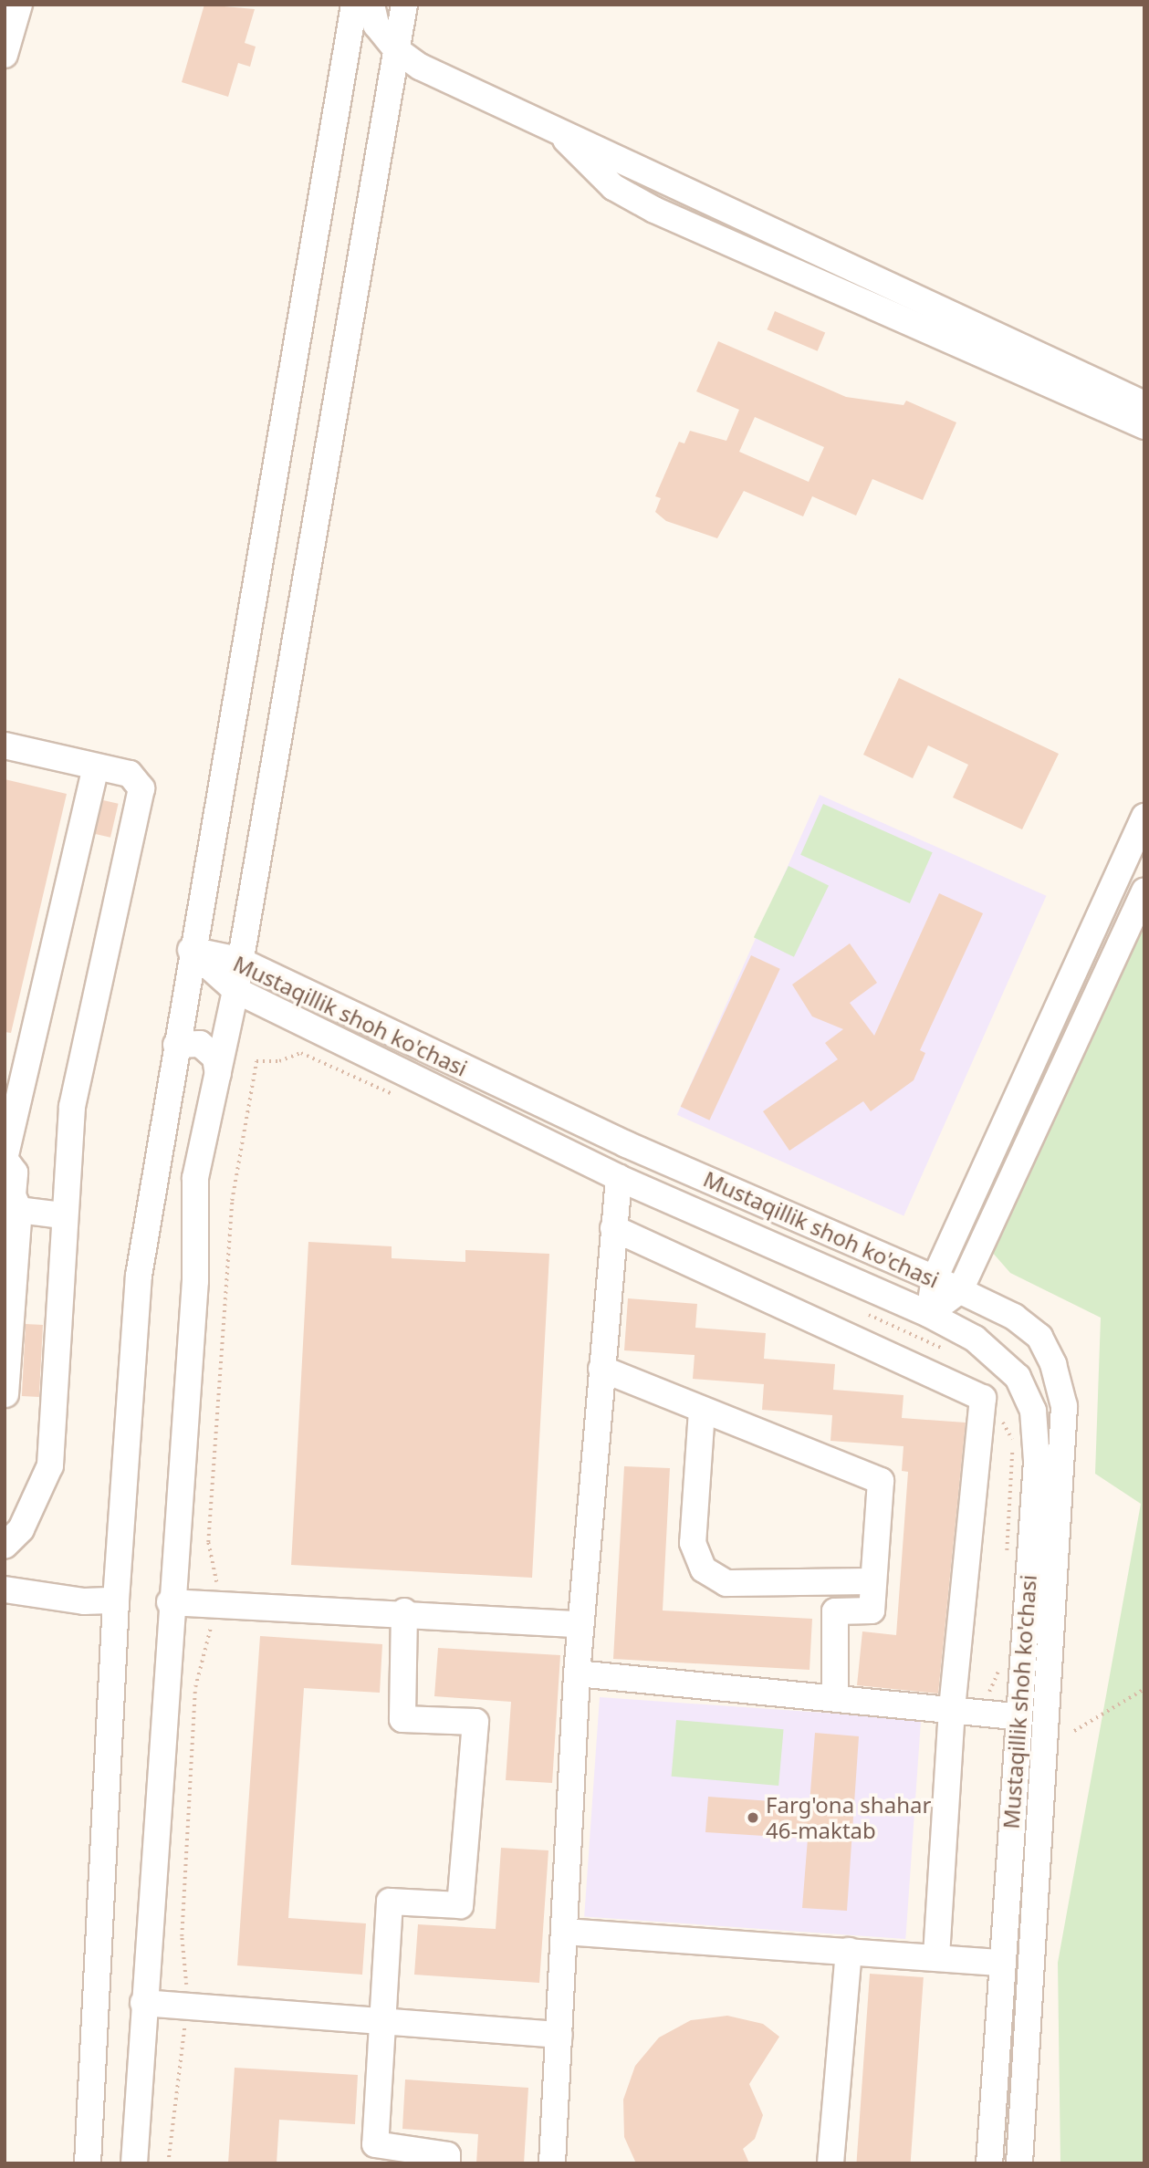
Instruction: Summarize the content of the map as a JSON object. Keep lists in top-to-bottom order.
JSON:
{
  "streets": {
    "street": ["Mustaqillik shoh ko'chasi"]
  },
  "places": ["Farg'ona shahar 46-maktab"]
}
